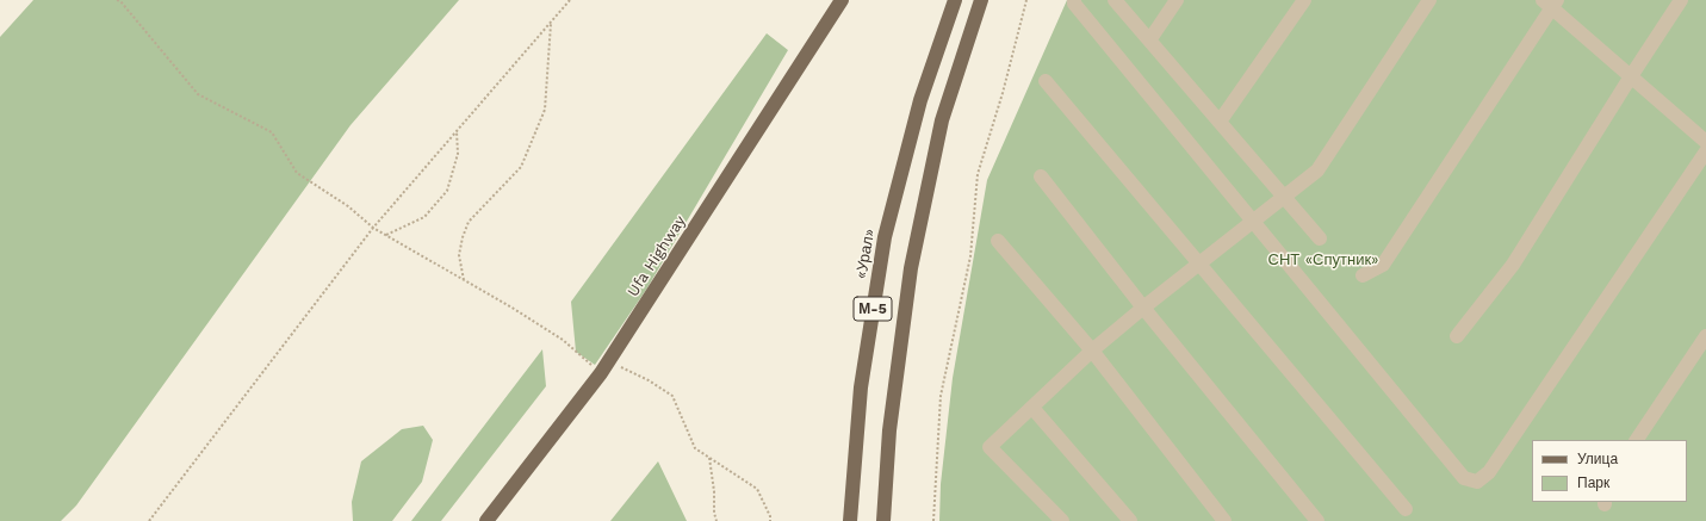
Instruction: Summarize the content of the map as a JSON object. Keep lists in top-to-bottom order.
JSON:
{
  "streets": {
    "main road": ["«Урал»", "Ufa Highway", "М-5"]
  },
  "parks": ["СНТ «Спутник»"],
  "legend": ["Улица", "Парк"]
}
